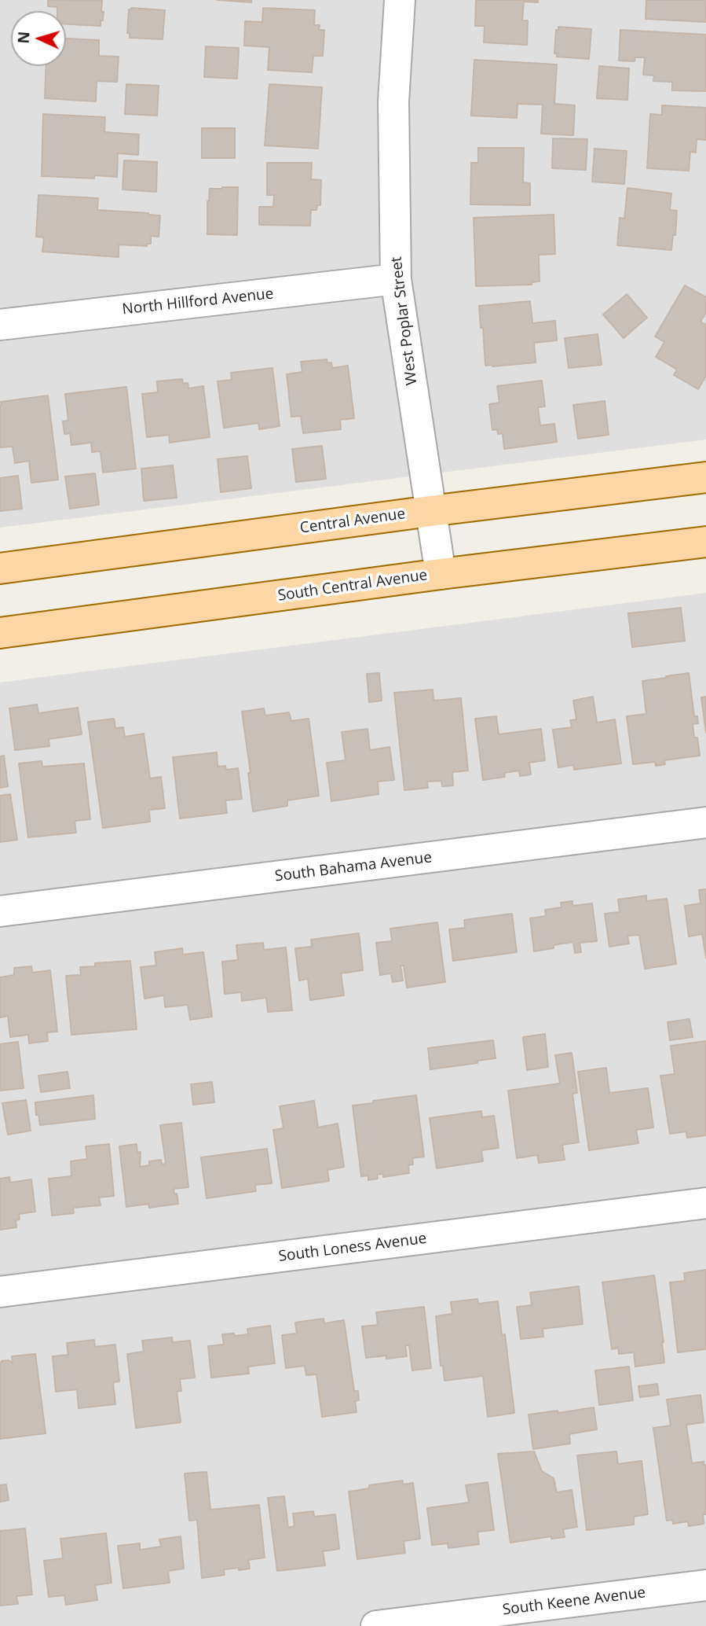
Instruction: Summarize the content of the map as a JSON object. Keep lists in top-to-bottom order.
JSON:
{
  "streets": {
    "main road": ["Central Avenue", "South Central Avenue"],
    "street": [
      "North Hillford Avenue",
      "West Poplar Street",
      "South Bahama Avenue",
      "South Loness Avenue",
      "South Keene Avenue"
    ]
  },
  "crossings": [
    ["North Hillford Avenue", "West Poplar Street"],
    ["West Poplar Street", "Central Avenue"],
    ["West Poplar Street", "South Central Avenue"]
  ],
  "north": "left"
}
